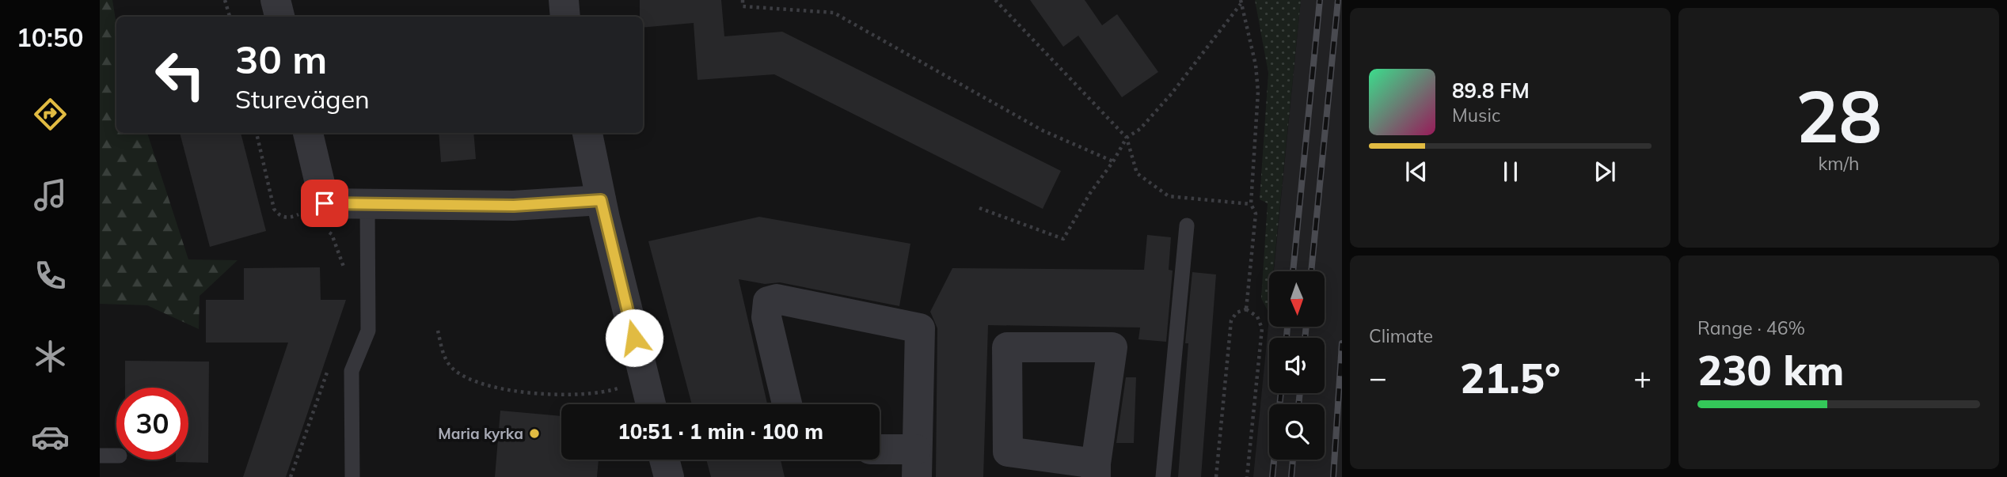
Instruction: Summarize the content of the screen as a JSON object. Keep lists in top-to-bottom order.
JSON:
{
  "places": ["Maria kyrka"],
  "north": "bottom",
  "page": {
    "tabs": "10:50",
    "tile": [
      ["28", "km/h"],
      "Climate",
      ["Range · 46%", "230 km"]
    ],
    "turn": ["30 m", "Sturevägen"],
    "song": ["89.8 FM", "Music"],
    "heat": ["−", "21.5°", "+"],
    "limit": "30",
    "trip": "10:51 · 1 min · 100 m"
  }
}
